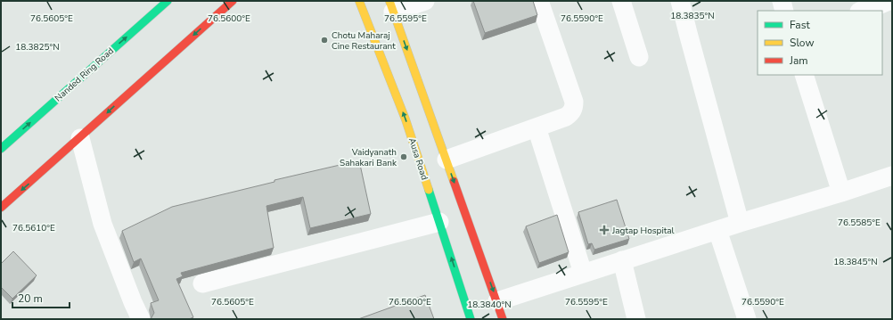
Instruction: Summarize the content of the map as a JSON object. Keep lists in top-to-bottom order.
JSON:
{
  "streets": {
    "main road": ["Nanded Ring Road", "Ausa Road"]
  },
  "places": {
    "other": ["Chotu Maharaj Cine Restaurant", "Vaidyanath Sahakari Bank"],
    "health": ["Jagtap Hospital"]
  },
  "legend": ["Fast", "Slow", "Jam"],
  "scale_bar": "20 m",
  "coordinates": [
    "18.3835°N",
    "76.5605°E",
    "76.5600°E",
    "76.5595°E",
    "76.5590°E",
    "18.3825°N",
    "76.5585°E",
    "76.5610°E",
    "18.3845°N",
    "18.3840°N"
  ]
}
